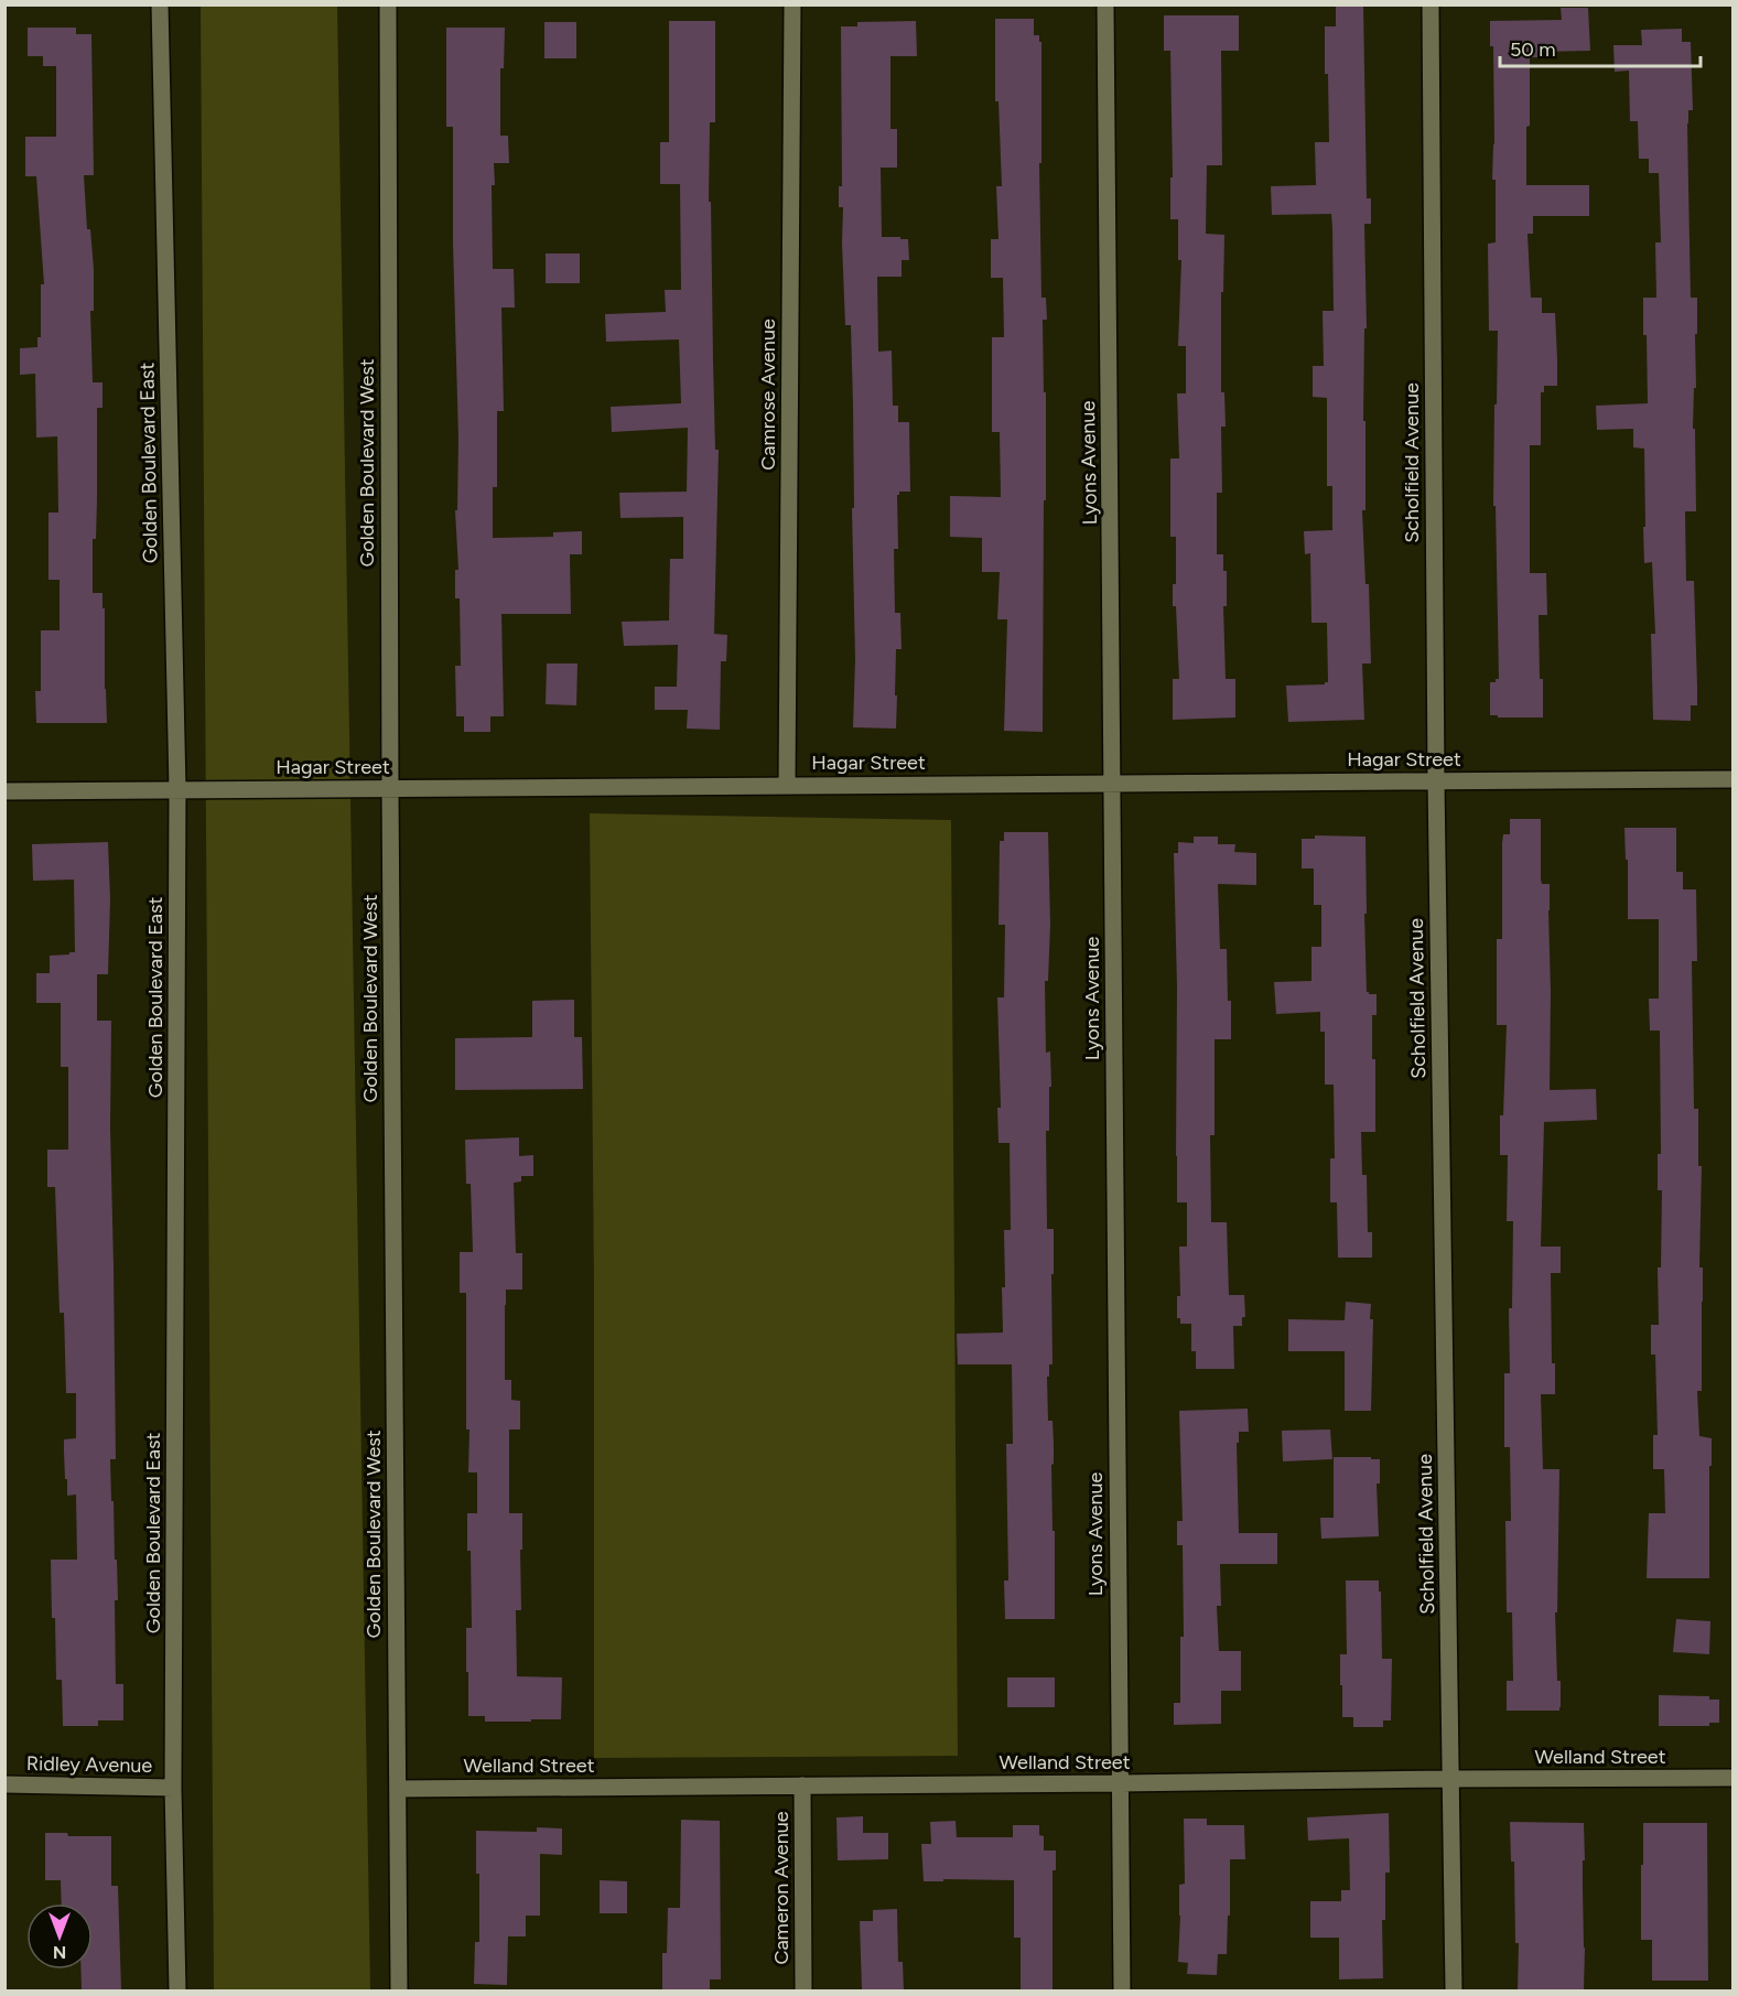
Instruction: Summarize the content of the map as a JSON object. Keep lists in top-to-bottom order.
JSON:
{
  "streets": {
    "street": [
      "Camrose Avenue",
      "Golden Boulevard East",
      "Golden Boulevard West",
      "Lyons Avenue",
      "Scholfield Avenue",
      "Hagar Street",
      "Welland Street",
      "Ridley Avenue",
      "Cameron Avenue"
    ]
  },
  "crossings": [
    ["Camrose Avenue", "Hagar Street"],
    ["Golden Boulevard East", "Hagar Street"],
    ["Golden Boulevard East", "Ridley Avenue"],
    ["Golden Boulevard West", "Hagar Street"],
    ["Golden Boulevard West", "Welland Street"],
    ["Lyons Avenue", "Hagar Street"],
    ["Lyons Avenue", "Welland Street"],
    ["Scholfield Avenue", "Hagar Street"],
    ["Scholfield Avenue", "Welland Street"],
    ["Welland Street", "Cameron Avenue"]
  ],
  "scale_bar": "50 m",
  "north": "bottom"
}
